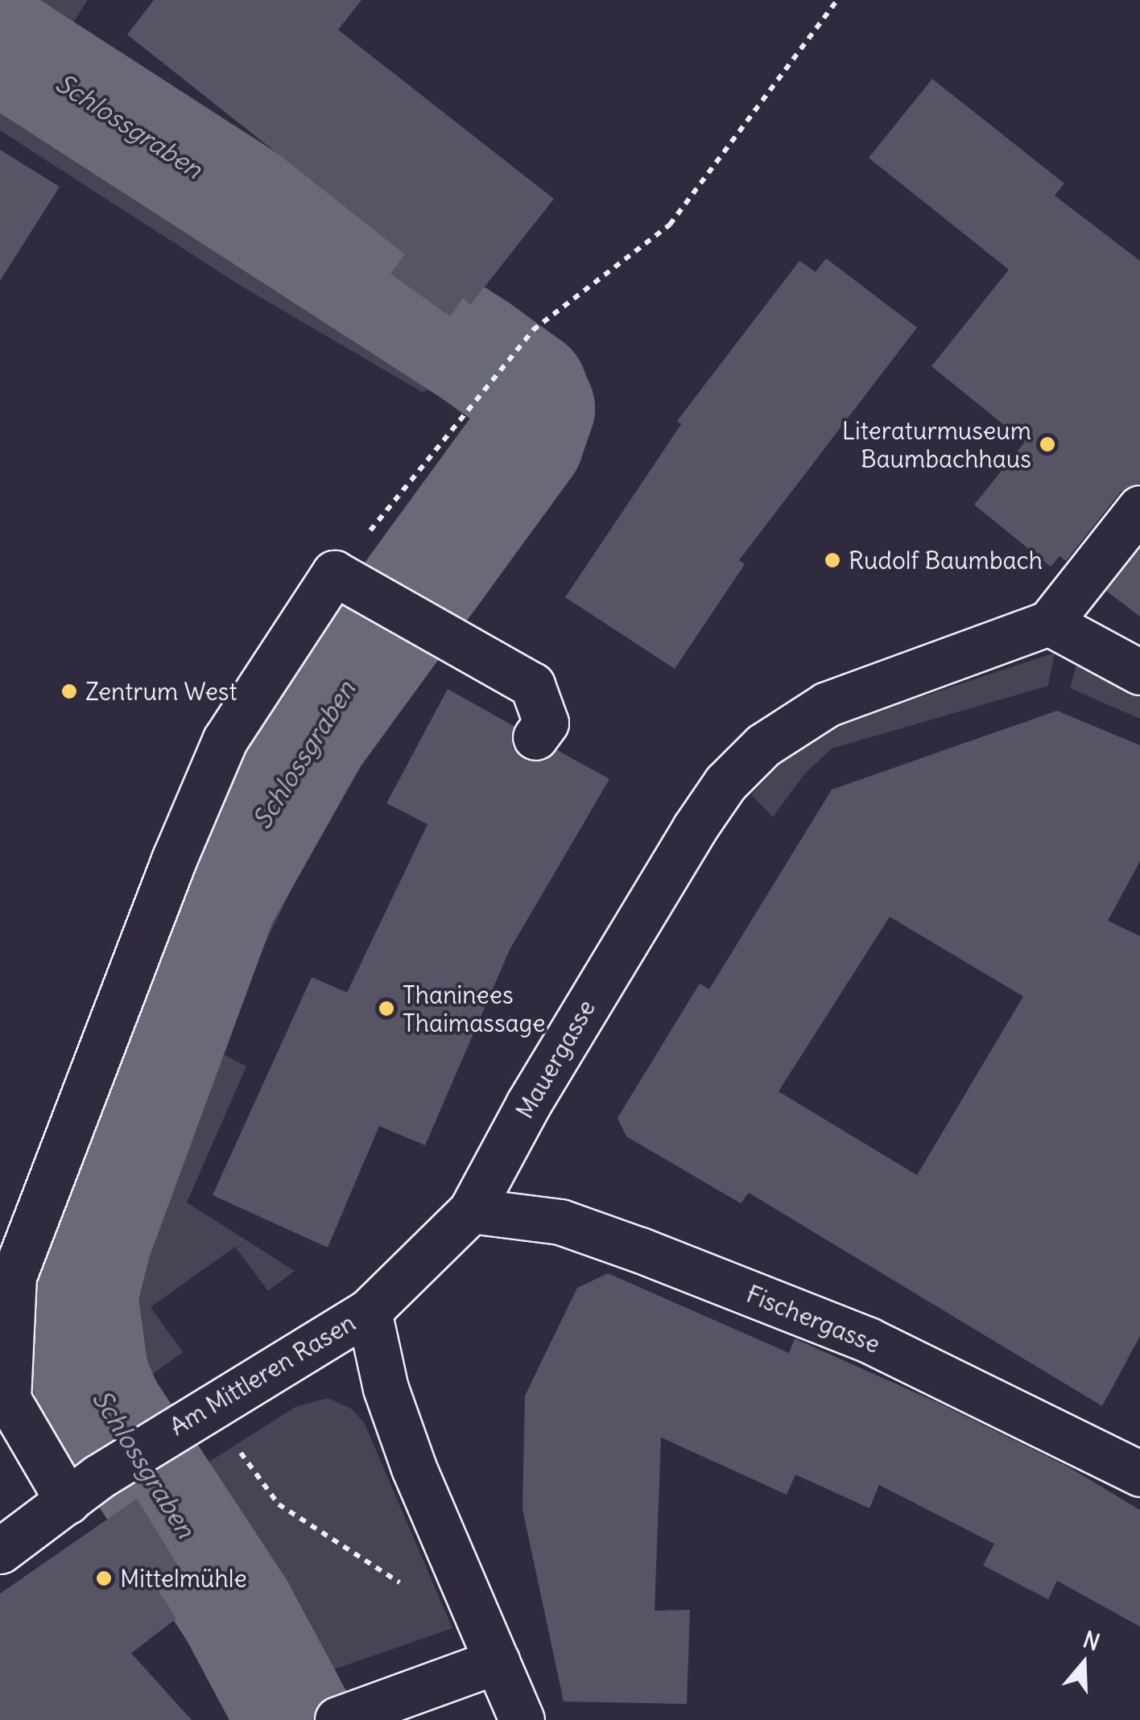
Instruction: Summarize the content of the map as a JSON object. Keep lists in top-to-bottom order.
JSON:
{
  "streets": {
    "street": ["Mauergasse", "Fischergasse", "Am Mittleren Rasen"]
  },
  "crossings": [
    ["Mauergasse", "Fischergasse"],
    ["Mauergasse", "Am Mittleren Rasen"]
  ],
  "water": ["Schlossgraben"],
  "places": [
    "Literaturmuseum Baumbachhaus",
    "Rudolf Baumbach",
    "Zentrum West",
    "Thaninees Thaimassage",
    "Mittelmühle"
  ],
  "north": "top"
}
